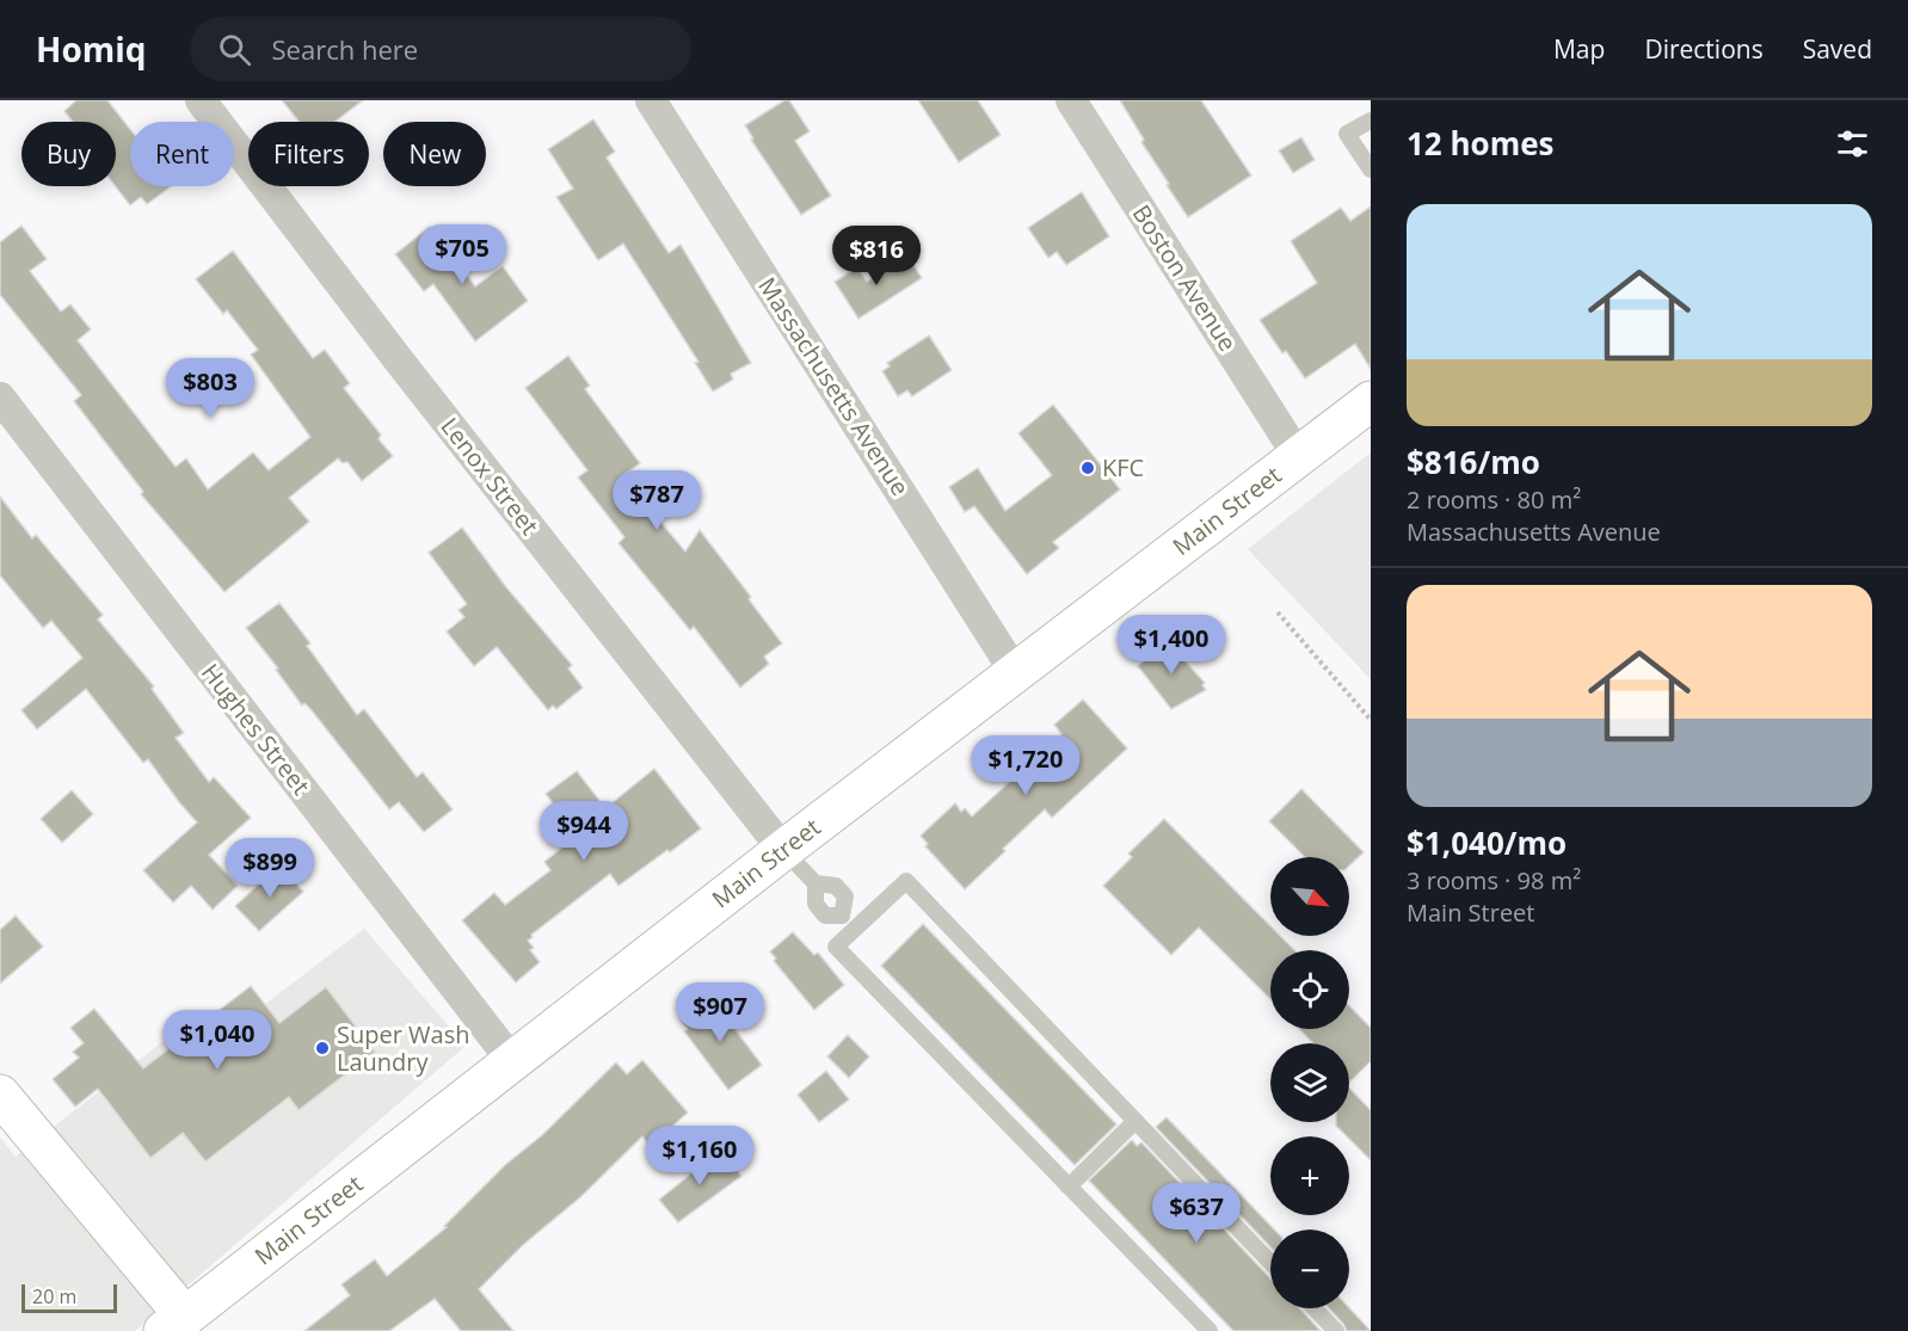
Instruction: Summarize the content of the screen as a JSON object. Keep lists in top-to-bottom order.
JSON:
{
  "streets": {
    "main road": ["Main Street"],
    "street": [
      "Boston Avenue",
      "Massachusetts Avenue",
      "Lenox Street",
      "Hughes Street"
    ]
  },
  "crossings": [
    ["Boston Avenue", "Main Street"],
    ["Massachusetts Avenue", "Main Street"],
    ["Lenox Street", "Main Street"],
    ["Main Street", "Hughes Street"]
  ],
  "places": ["KFC", "Super Wash Laundry"],
  "scale_bar": "20 m",
  "north": "bottom right",
  "page": {
    "header": "Homiq",
    "search": "Search here",
    "nav": ["Map", "Directions", "Saved"],
    "heading": "12 homes",
    "chip": [
      "Buy",
      "Rent",
      "Filters",
      "New"
    ],
    "list": [
      {
        "name": "$816/mo",
        "note": "2 rooms · 80 m² · Massachusetts Avenue"
      },
      {
        "name": "$1,040/mo",
        "note": "3 rooms · 98 m² · Main Street"
      }
    ],
    "price": [
      "$705",
      "$816",
      "$803",
      "$787",
      "$1,400",
      "$1,720",
      "$944",
      "$899",
      "$907",
      "$1,040",
      "$1,160",
      "$637"
    ],
    "map_buttons": ["+", "−"],
    "scale": "20 m"
  }
}
